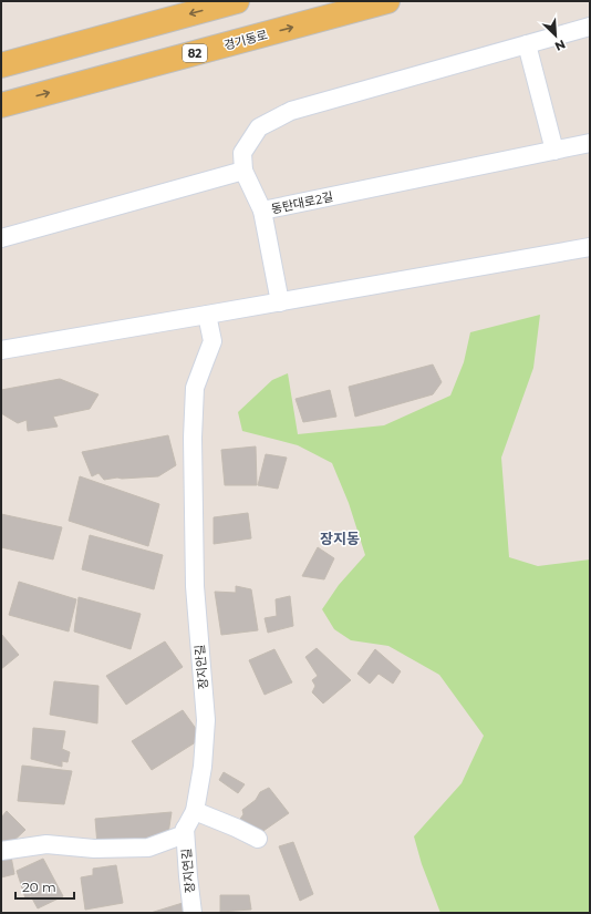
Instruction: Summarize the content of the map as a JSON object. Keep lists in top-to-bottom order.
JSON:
{
  "streets": {
    "main road": ["경기동로", "82"],
    "street": ["동탄대로2길", "장지안길", "장지연길"]
  },
  "crossings": [
    ["장지안길", "장지연길"]
  ],
  "districts": ["장지동"],
  "scale_bar": "20 m",
  "north": "bottom right"
}
